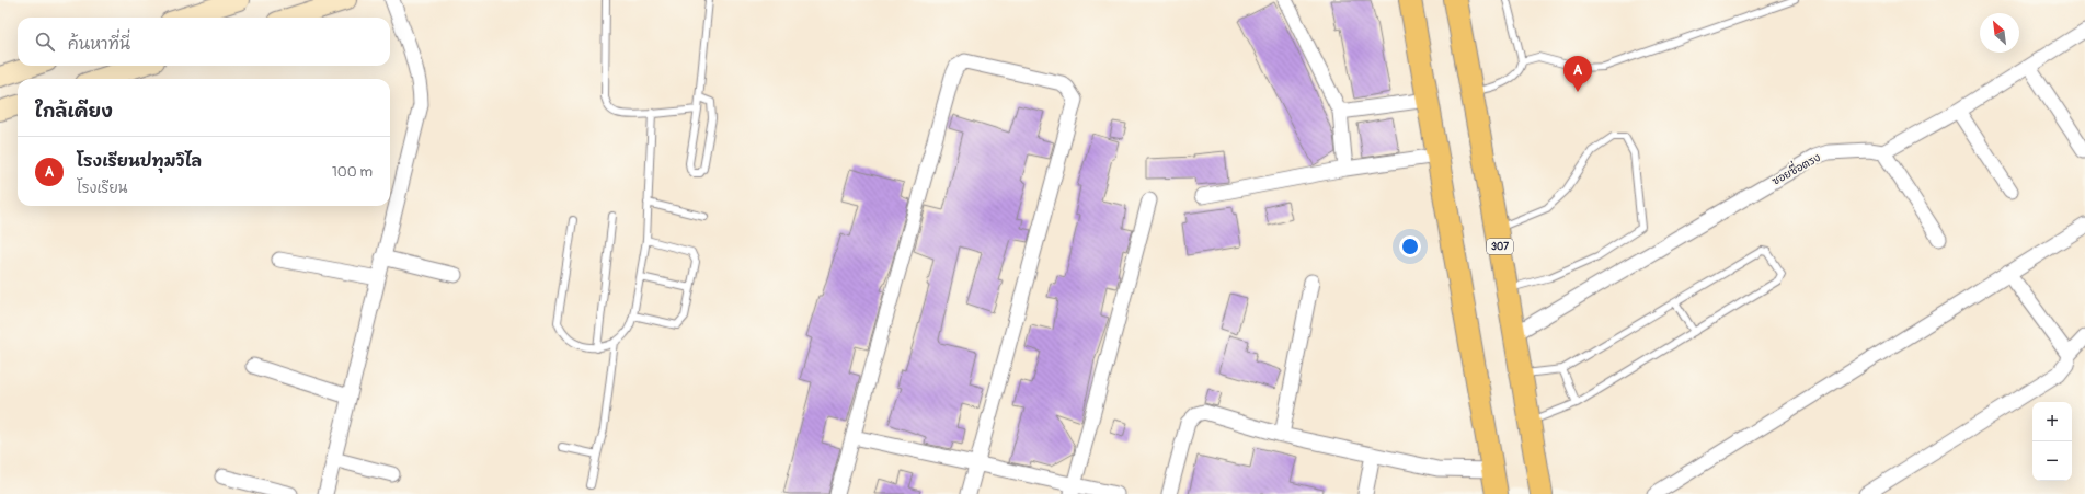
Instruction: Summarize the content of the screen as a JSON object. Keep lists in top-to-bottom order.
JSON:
{
  "streets": {
    "main road": ["307"],
    "street": ["ซอยซื่อตรง"]
  },
  "crossings": [
    ["ซอยซื่อตรง", "307"]
  ],
  "north": "top left",
  "page": {
    "search": "ค้นหาที่นี่",
    "pins": "A",
    "heading": "ใกล้เคียง",
    "list": [
      {
        "mark": "A",
        "name": "โรงเรียนปทุมวิไล",
        "note": "โรงเรียน",
        "value": "100 m"
      }
    ],
    "map_buttons": ["+", "−"]
  }
}
